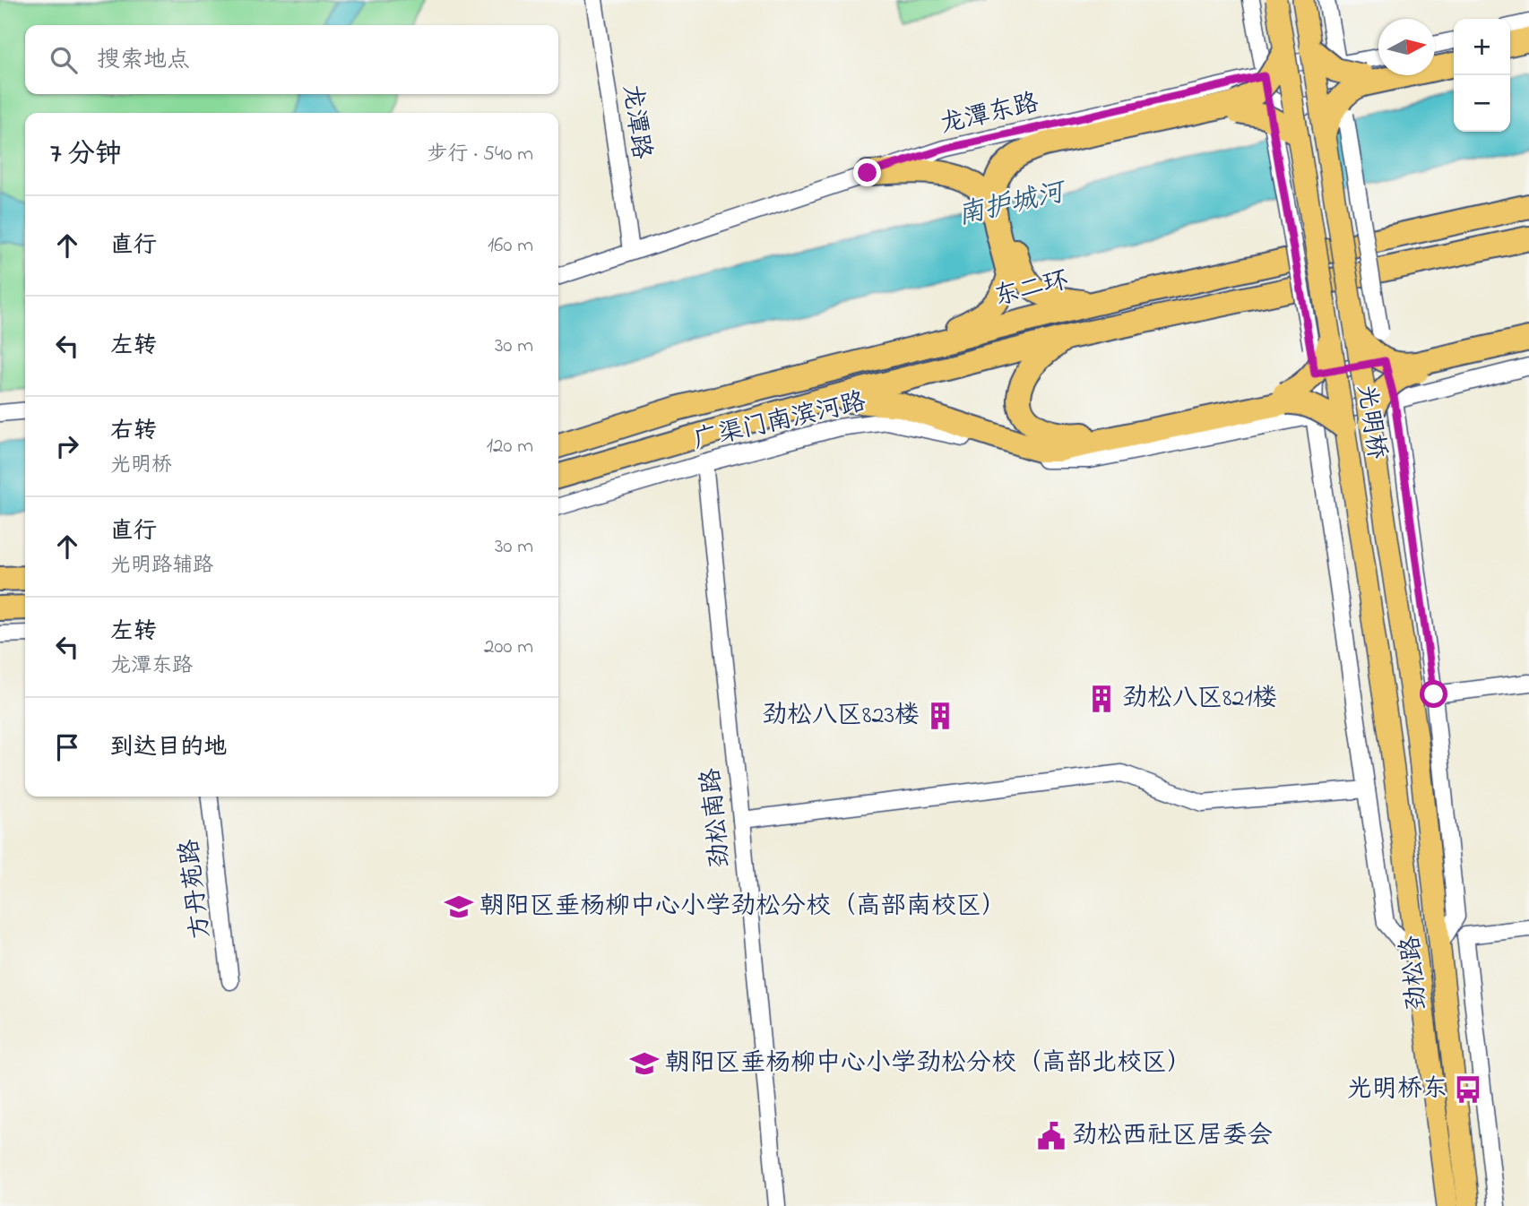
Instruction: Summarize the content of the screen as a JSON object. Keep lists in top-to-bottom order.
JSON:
{
  "streets": {
    "highway": ["东二环"],
    "main road": ["光明桥", "劲松路"],
    "street": [
      "龙潭东路",
      "龙潭路",
      "广渠门南滨河路",
      "劲松南路",
      "方丹苑路"
    ]
  },
  "crossings": [
    ["龙潭东路", "龙潭路"],
    ["广渠门南滨河路", "劲松南路"],
    ["光明桥", "劲松路"]
  ],
  "water": ["南护城河"],
  "places": {
    "building": ["劲松八区821楼", "劲松八区823楼"],
    "school or university": ["朝阳区垂杨柳中心小学劲松分校（高部南校区）", "朝阳区垂杨柳中心小学劲松分校（高部北校区）"],
    "bus stop": ["光明桥东"],
    "public building": ["劲松西社区居委会"]
  },
  "north": "right",
  "page": {
    "map_buttons": ["+", "−"],
    "search": "搜索地点",
    "heading": ["7 分钟", "步行 · 540 m"],
    "list": [
      ["直行", "160 m"],
      ["左转", "30 m"],
      ["右转", "光明桥", "120 m"],
      ["直行", "光明路辅路", "30 m"],
      ["左转", "龙潭东路", "200 m"],
      "到达目的地"
    ]
  }
}
